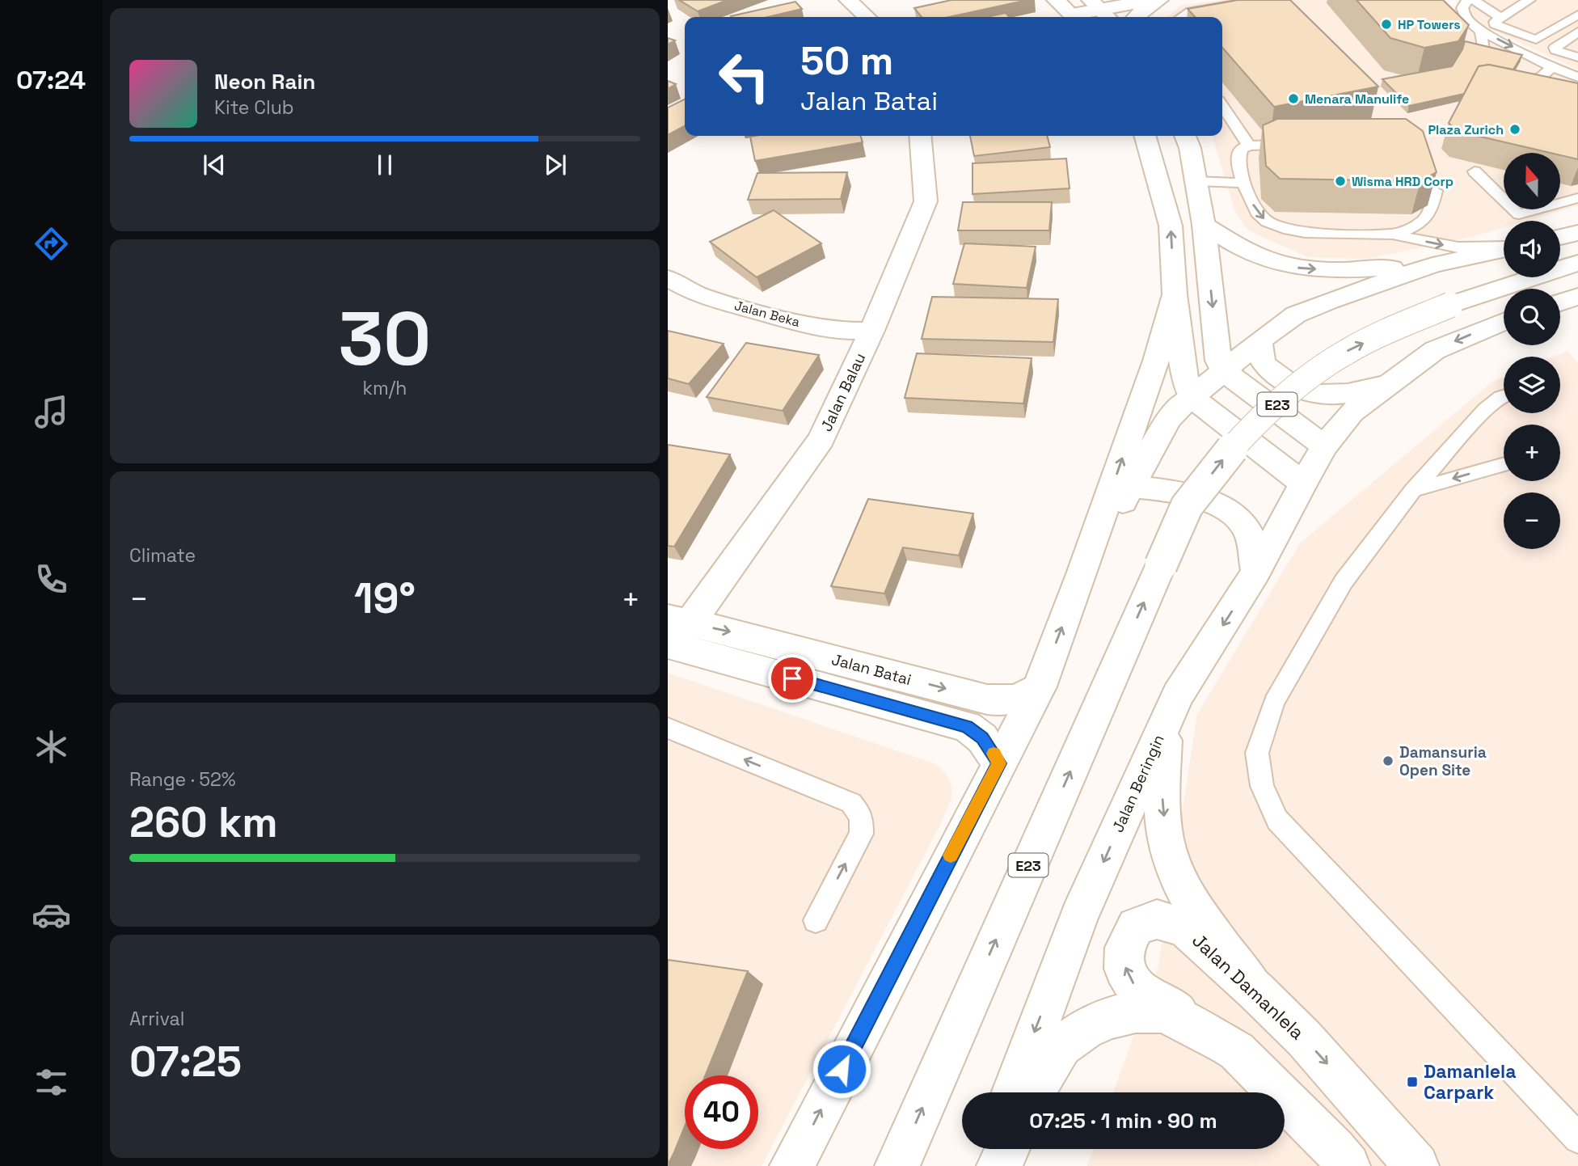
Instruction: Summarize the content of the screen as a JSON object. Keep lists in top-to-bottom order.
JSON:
{
  "streets": {
    "main road": [
      "Jalan Beka",
      "Jalan Balau",
      "E23",
      "Jalan Batai",
      "Jalan Beringin",
      "Jalan Damanlela"
    ]
  },
  "crossings": [
    ["Jalan Beka", "Jalan Balau"],
    ["Jalan Balau", "Jalan Batai"]
  ],
  "places": {
    "other": [
      "HP Towers",
      "Menara Manulife",
      "Plaza Zurich",
      "Wisma HRD Corp",
      "Damansuria Open Site"
    ],
    "transit": ["Damanlela Carpark"]
  },
  "north": "top",
  "page": {
    "tabs": "07:24",
    "turn": ["50 m", "Jalan Batai"],
    "song": ["Neon Rain", "Kite Club"],
    "map_buttons": ["+", "−"],
    "tile": [
      ["30", "km/h"],
      "Climate",
      ["Range · 52%", "260 km"],
      ["Arrival", "07:25"]
    ],
    "heat": ["−", "19°", "+"],
    "limit": "40",
    "trip": "07:25 · 1 min · 90 m"
  }
}
